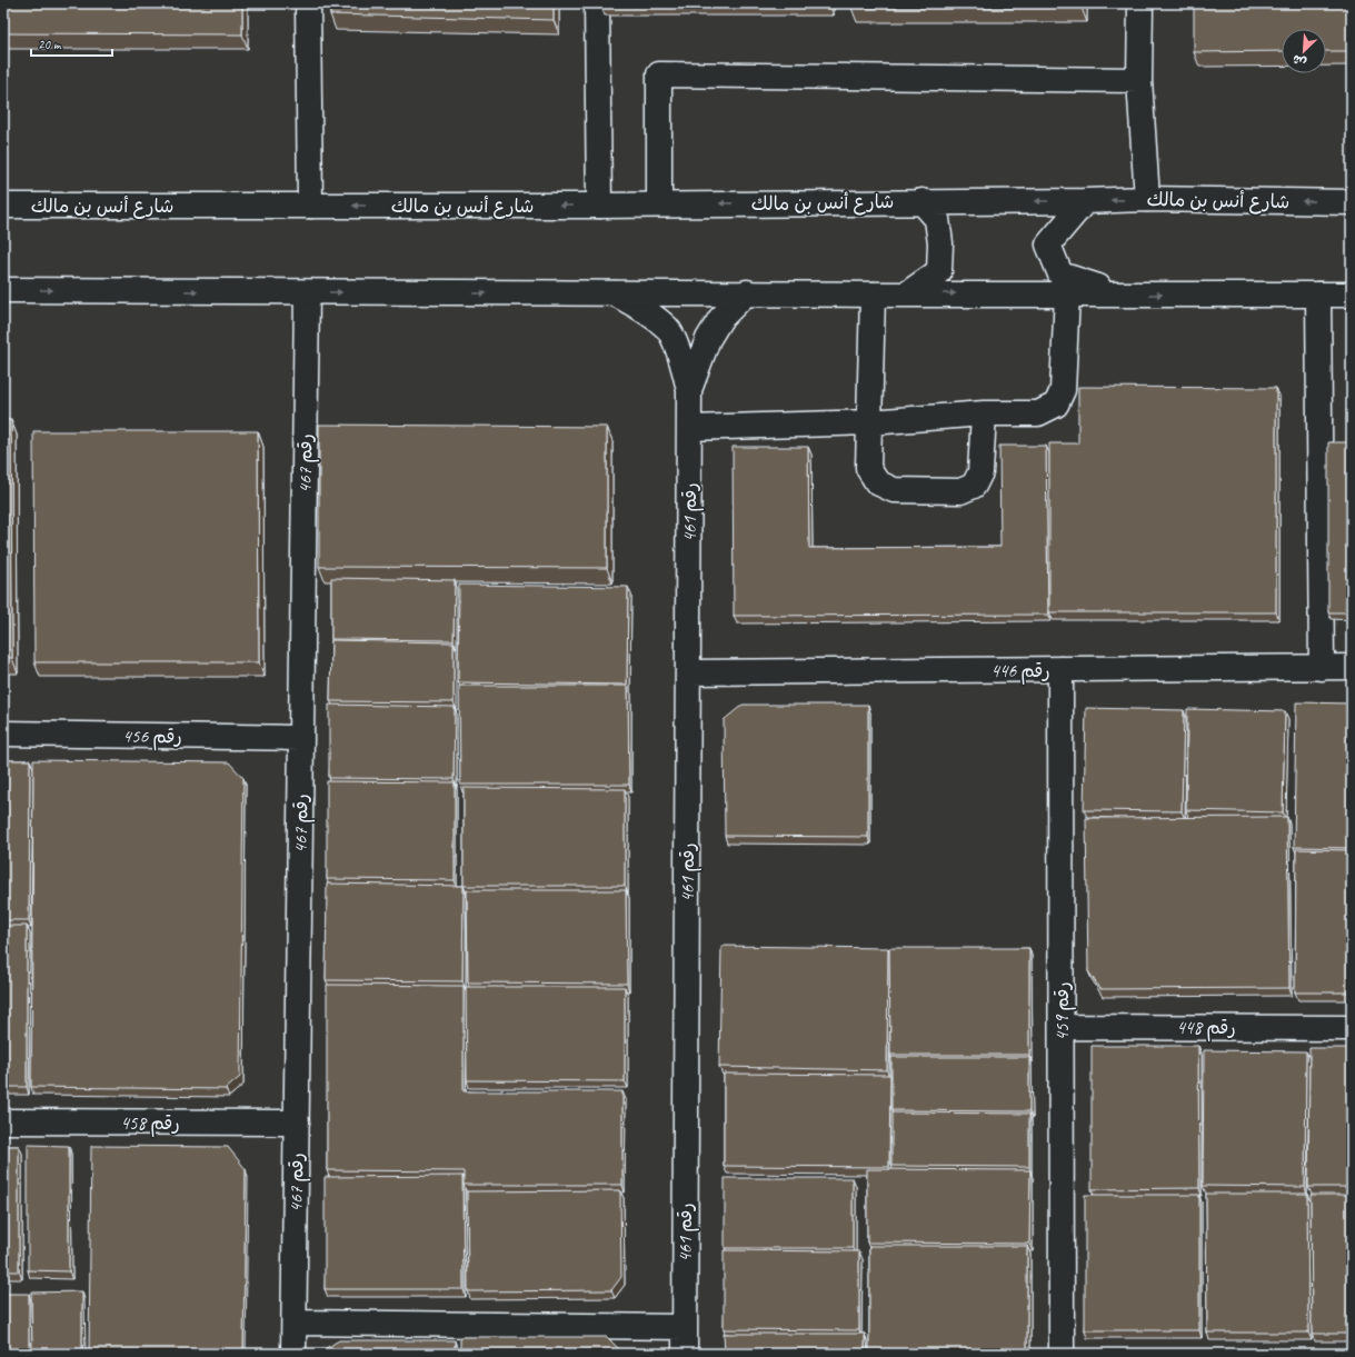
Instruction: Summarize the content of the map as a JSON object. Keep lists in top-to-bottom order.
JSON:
{
  "streets": {
    "street": [
      "شارع أنس بن مالك",
      "رقم 467",
      "رقم 461",
      "رقم 446",
      "رقم 456",
      "رقم 459",
      "رقم 448",
      "رقم 458"
    ]
  },
  "crossings": [
    ["رقم 467", "رقم 456"],
    ["رقم 467", "رقم 458"],
    ["رقم 461", "رقم 446"],
    ["رقم 446", "رقم 459"],
    ["رقم 459", "رقم 448"]
  ],
  "scale_bar": "20 m",
  "north": "bottom left"
}
